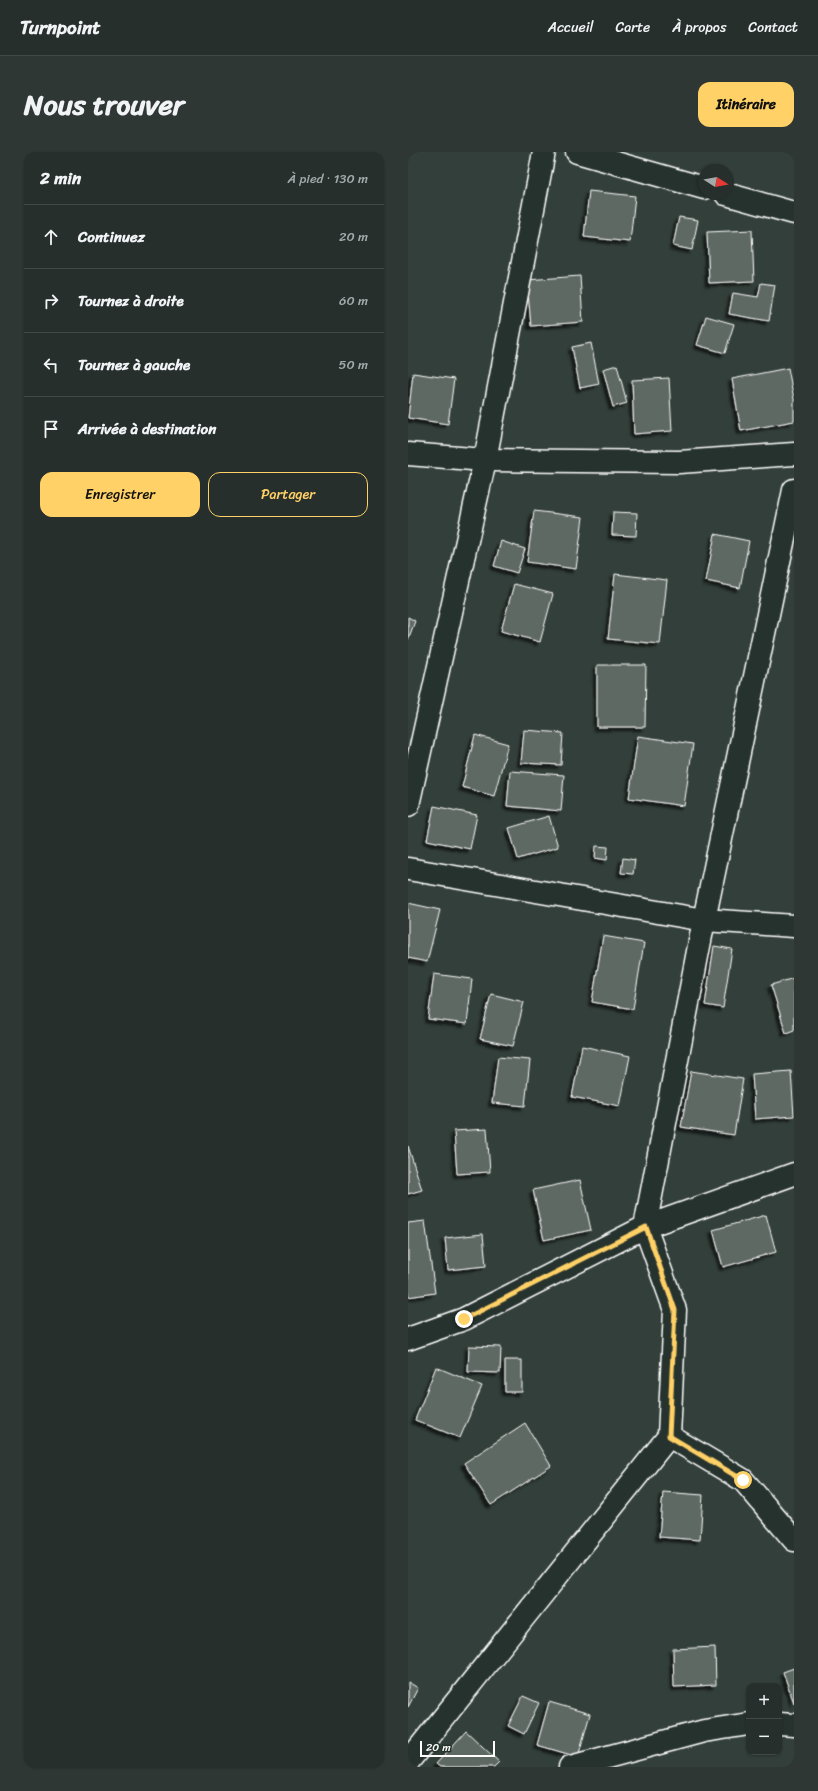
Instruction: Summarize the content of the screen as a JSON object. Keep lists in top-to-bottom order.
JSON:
{
  "scale_bar": "20 m",
  "north": "right",
  "page": {
    "header": "Turnpoint",
    "nav": [
      "Accueil",
      "Carte",
      "À propos",
      "Contact"
    ],
    "title": "Nous trouver",
    "buttons": [
      "Itinéraire",
      ["Enregistrer", "Partager"]
    ],
    "heading": ["2 min", "À pied · 130 m"],
    "list": [
      ["Continuez", "20 m"],
      ["Tournez à droite", "60 m"],
      ["Tournez à gauche", "50 m"],
      "Arrivée à destination"
    ],
    "map_buttons": ["+", "−"],
    "scale": "20 m"
  }
}
